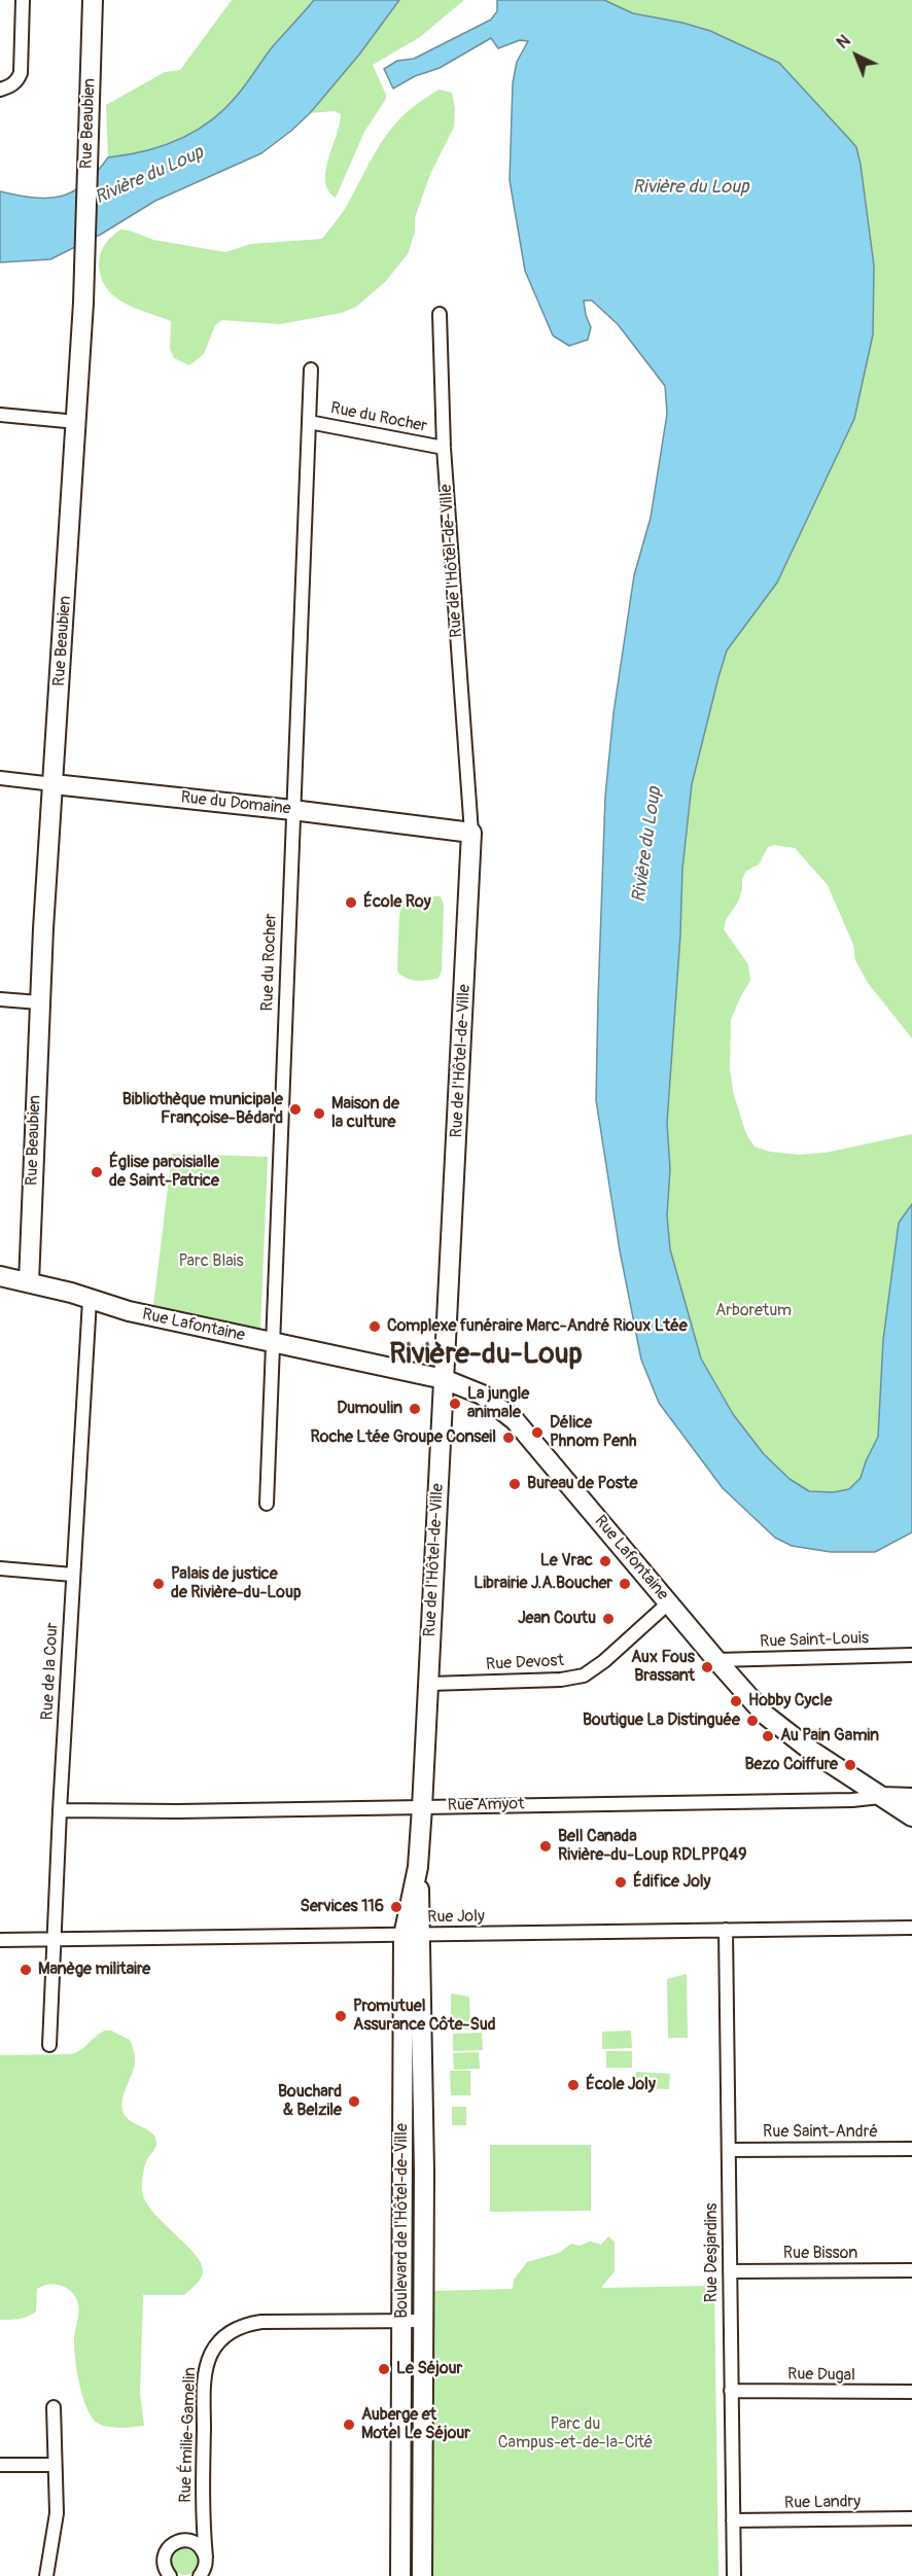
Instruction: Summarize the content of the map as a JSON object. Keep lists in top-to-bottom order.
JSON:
{
  "streets": {
    "main road": [
      "Rue Beaubien",
      "Rue de l'Hôtel-de-Ville",
      "Rue du Domaine",
      "Rue Lafontaine",
      "Rue Amyot",
      "Boulevard de l'Hôtel-de-Ville"
    ],
    "street": [
      "Rue du Rocher",
      "Rue Saint-Louis",
      "Rue Devost",
      "Rue de la Cour",
      "Rue Joly",
      "Rue Saint-André",
      "Rue Desjardins",
      "Rue Bisson",
      "Rue Dugal",
      "Rue Émilie-Gamelin",
      "Rue Landry"
    ]
  },
  "crossings": [
    ["Rue Beaubien", "Rue du Domaine"],
    ["Rue Beaubien", "Rue Lafontaine"],
    ["Rue du Rocher", "Rue de l'Hôtel-de-Ville"],
    ["Rue du Rocher", "Rue du Domaine"],
    ["Rue du Rocher", "Rue Lafontaine"],
    ["Rue de l'Hôtel-de-Ville", "Rue du Domaine"],
    ["Rue de l'Hôtel-de-Ville", "Rue Lafontaine"],
    ["Rue de l'Hôtel-de-Ville", "Rue Devost"],
    ["Rue de l'Hôtel-de-Ville", "Rue Amyot"],
    ["Rue de l'Hôtel-de-Ville", "Boulevard de l'Hôtel-de-Ville"],
    ["Rue Lafontaine", "Rue Saint-Louis"],
    ["Rue Lafontaine", "Rue Devost"],
    ["Rue Lafontaine", "Rue de la Cour"],
    ["Rue Lafontaine", "Rue Amyot"],
    ["Rue de la Cour", "Rue Amyot"],
    ["Rue de la Cour", "Rue Joly"],
    ["Rue Amyot", "Boulevard de l'Hôtel-de-Ville"],
    ["Rue Joly", "Boulevard de l'Hôtel-de-Ville"],
    ["Rue Joly", "Rue Desjardins"],
    ["Rue Saint-André", "Rue Desjardins"],
    ["Boulevard de l'Hôtel-de-Ville", "Rue Émilie-Gamelin"],
    ["Rue Desjardins", "Rue Bisson"],
    ["Rue Desjardins", "Rue Dugal"],
    ["Rue Desjardins", "Rue Landry"]
  ],
  "districts": ["Rivière-du-Loup"],
  "water": ["Rivière du Loup"],
  "parks": ["Parc Blais", "Arboretum", "Parc du Campus-et-de-la-Cité"],
  "places": [
    "École Roy",
    "Bibliothèque municipale Françoise-Bédard",
    "Maison de la culture",
    "Église paroisialle de Saint-Patrice",
    "Complexe funéraire Marc-André Rioux Ltée",
    "La jungle animale",
    "Dumoulin",
    "Délice Phnom Penh",
    "Roche Ltée Groupe Conseil",
    "Bureau de Poste",
    "Le Vrac",
    "Palais de justice de Rivière-du-Loup",
    "Librairie J.A.Boucher",
    "Jean Coutu",
    "Aux Fous Brassant",
    "Hobby Cycle",
    "Boutigue La Distinguée",
    "Au Pain Gamin",
    "Bezo Coiffure",
    "Bell Canada Rivière-du-Loup RDLPPQ49",
    "Édifice Joly",
    "Services 116",
    "Manège militaire",
    "Promutuel Assurance Côte-Sud",
    "École Joly",
    "Bouchard & Belzile",
    "Le Séjour",
    "Auberge et Motel Le Séjour"
  ],
  "north": "top left"
}
